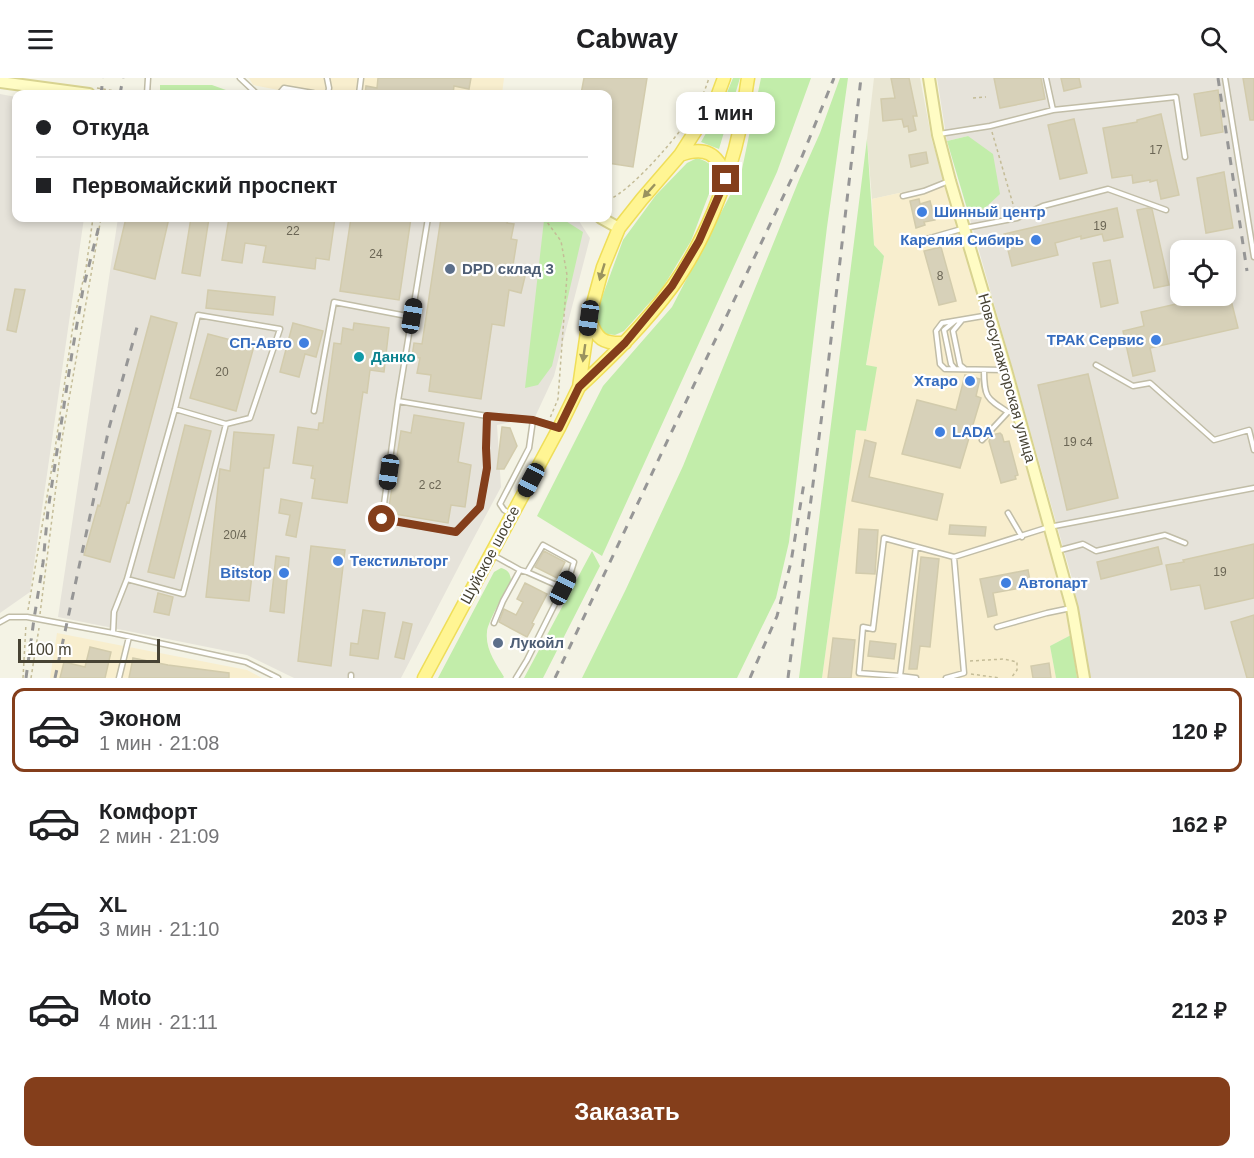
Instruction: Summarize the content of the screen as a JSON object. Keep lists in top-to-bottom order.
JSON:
{
  "streets": {
    "main road": ["Новосулажгорская улица", "Шуйское шоссе"]
  },
  "places": [
    "Шинный центр",
    "Карелия Сибирь",
    "DPD склад 3",
    "ТРАК Сервис",
    "СП-Авто",
    "Данко",
    "Хтаро",
    "LADA",
    "Текстильторг",
    "Bitstop",
    "Автопарт",
    "Лукойл"
  ],
  "house_numbers": [
    "17",
    "19",
    "22",
    "24",
    "8",
    "20",
    "19 с4",
    "2 с2",
    "20/4",
    "19"
  ],
  "scale_bar": "100 m",
  "page": {
    "header": "Cabway",
    "banner": ["Откуда", "Первомайский проспект"],
    "bubble": "1 мин",
    "scale": "100 m",
    "list": [
      {
        "name": "Эконом",
        "note": "1 мин · 21:08",
        "value": "120 ₽"
      },
      {
        "name": "Комфорт",
        "note": "2 мин · 21:09",
        "value": "162 ₽"
      },
      {
        "name": "XL",
        "note": "3 мин · 21:10",
        "value": "203 ₽"
      },
      {
        "name": "Moto",
        "note": "4 мин · 21:11",
        "value": "212 ₽"
      }
    ],
    "buttons": "Заказать"
  }
}
